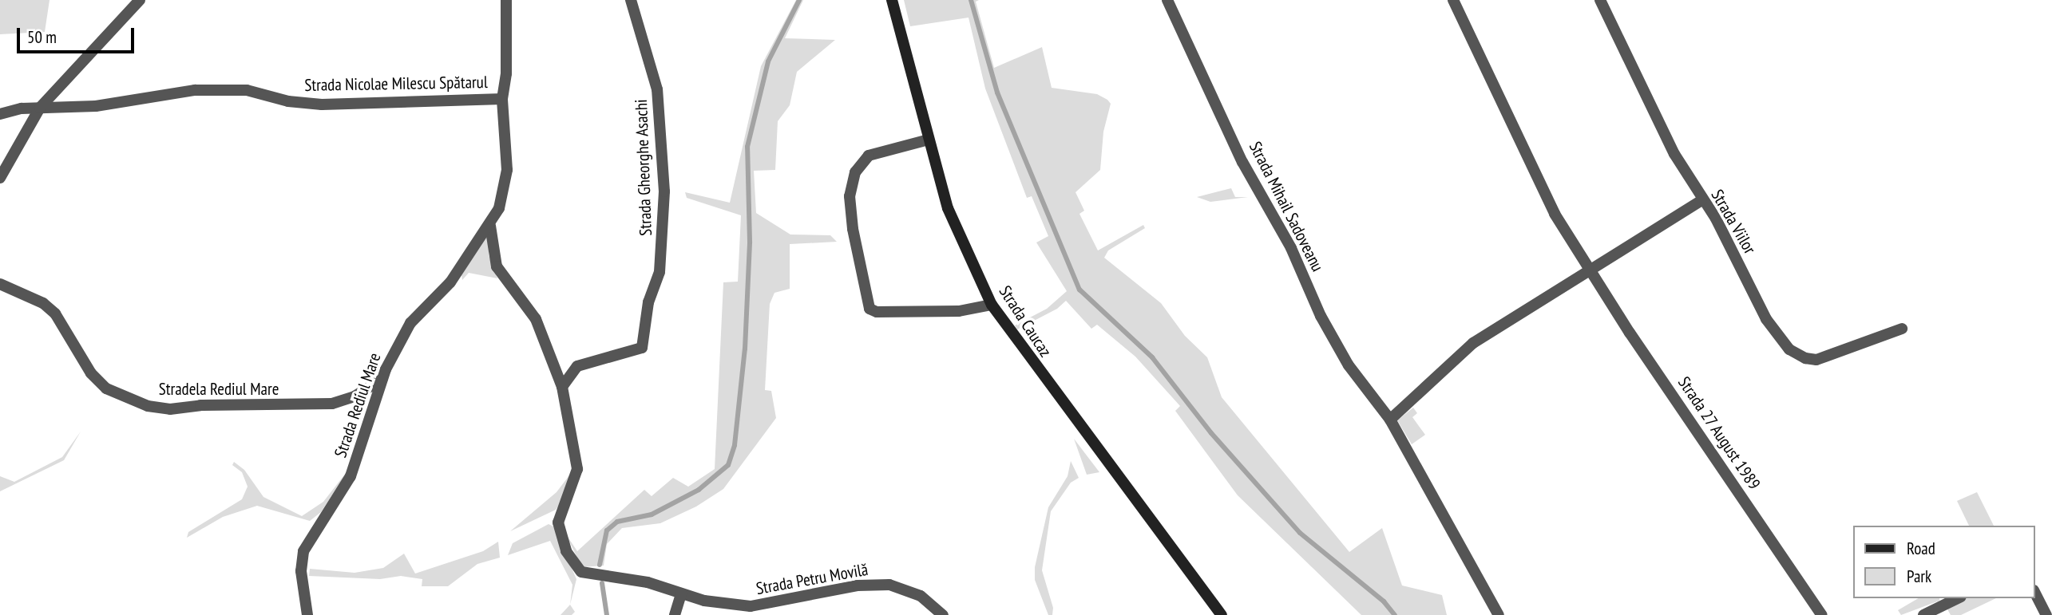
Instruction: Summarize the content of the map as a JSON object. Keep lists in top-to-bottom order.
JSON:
{
  "streets": {
    "street": [
      "Strada Nicolae Milescu Spătarul",
      "Strada Gheorghe Asachi",
      "Strada Mihail Sadoveanu",
      "Strada Viilor",
      "Strada Caucaz",
      "Stradela Rediul Mare",
      "Strada Rediul Mare",
      "Strada 27 August 1989",
      "Strada Petru Movilă"
    ]
  },
  "crossings": [
    ["Strada Nicolae Milescu Spătarul", "Strada Rediul Mare"],
    ["Strada Gheorghe Asachi", "Strada Petru Movilă"],
    ["Stradela Rediul Mare", "Strada Rediul Mare"]
  ],
  "legend": ["Road", "Park"],
  "scale_bar": "50 m"
}
